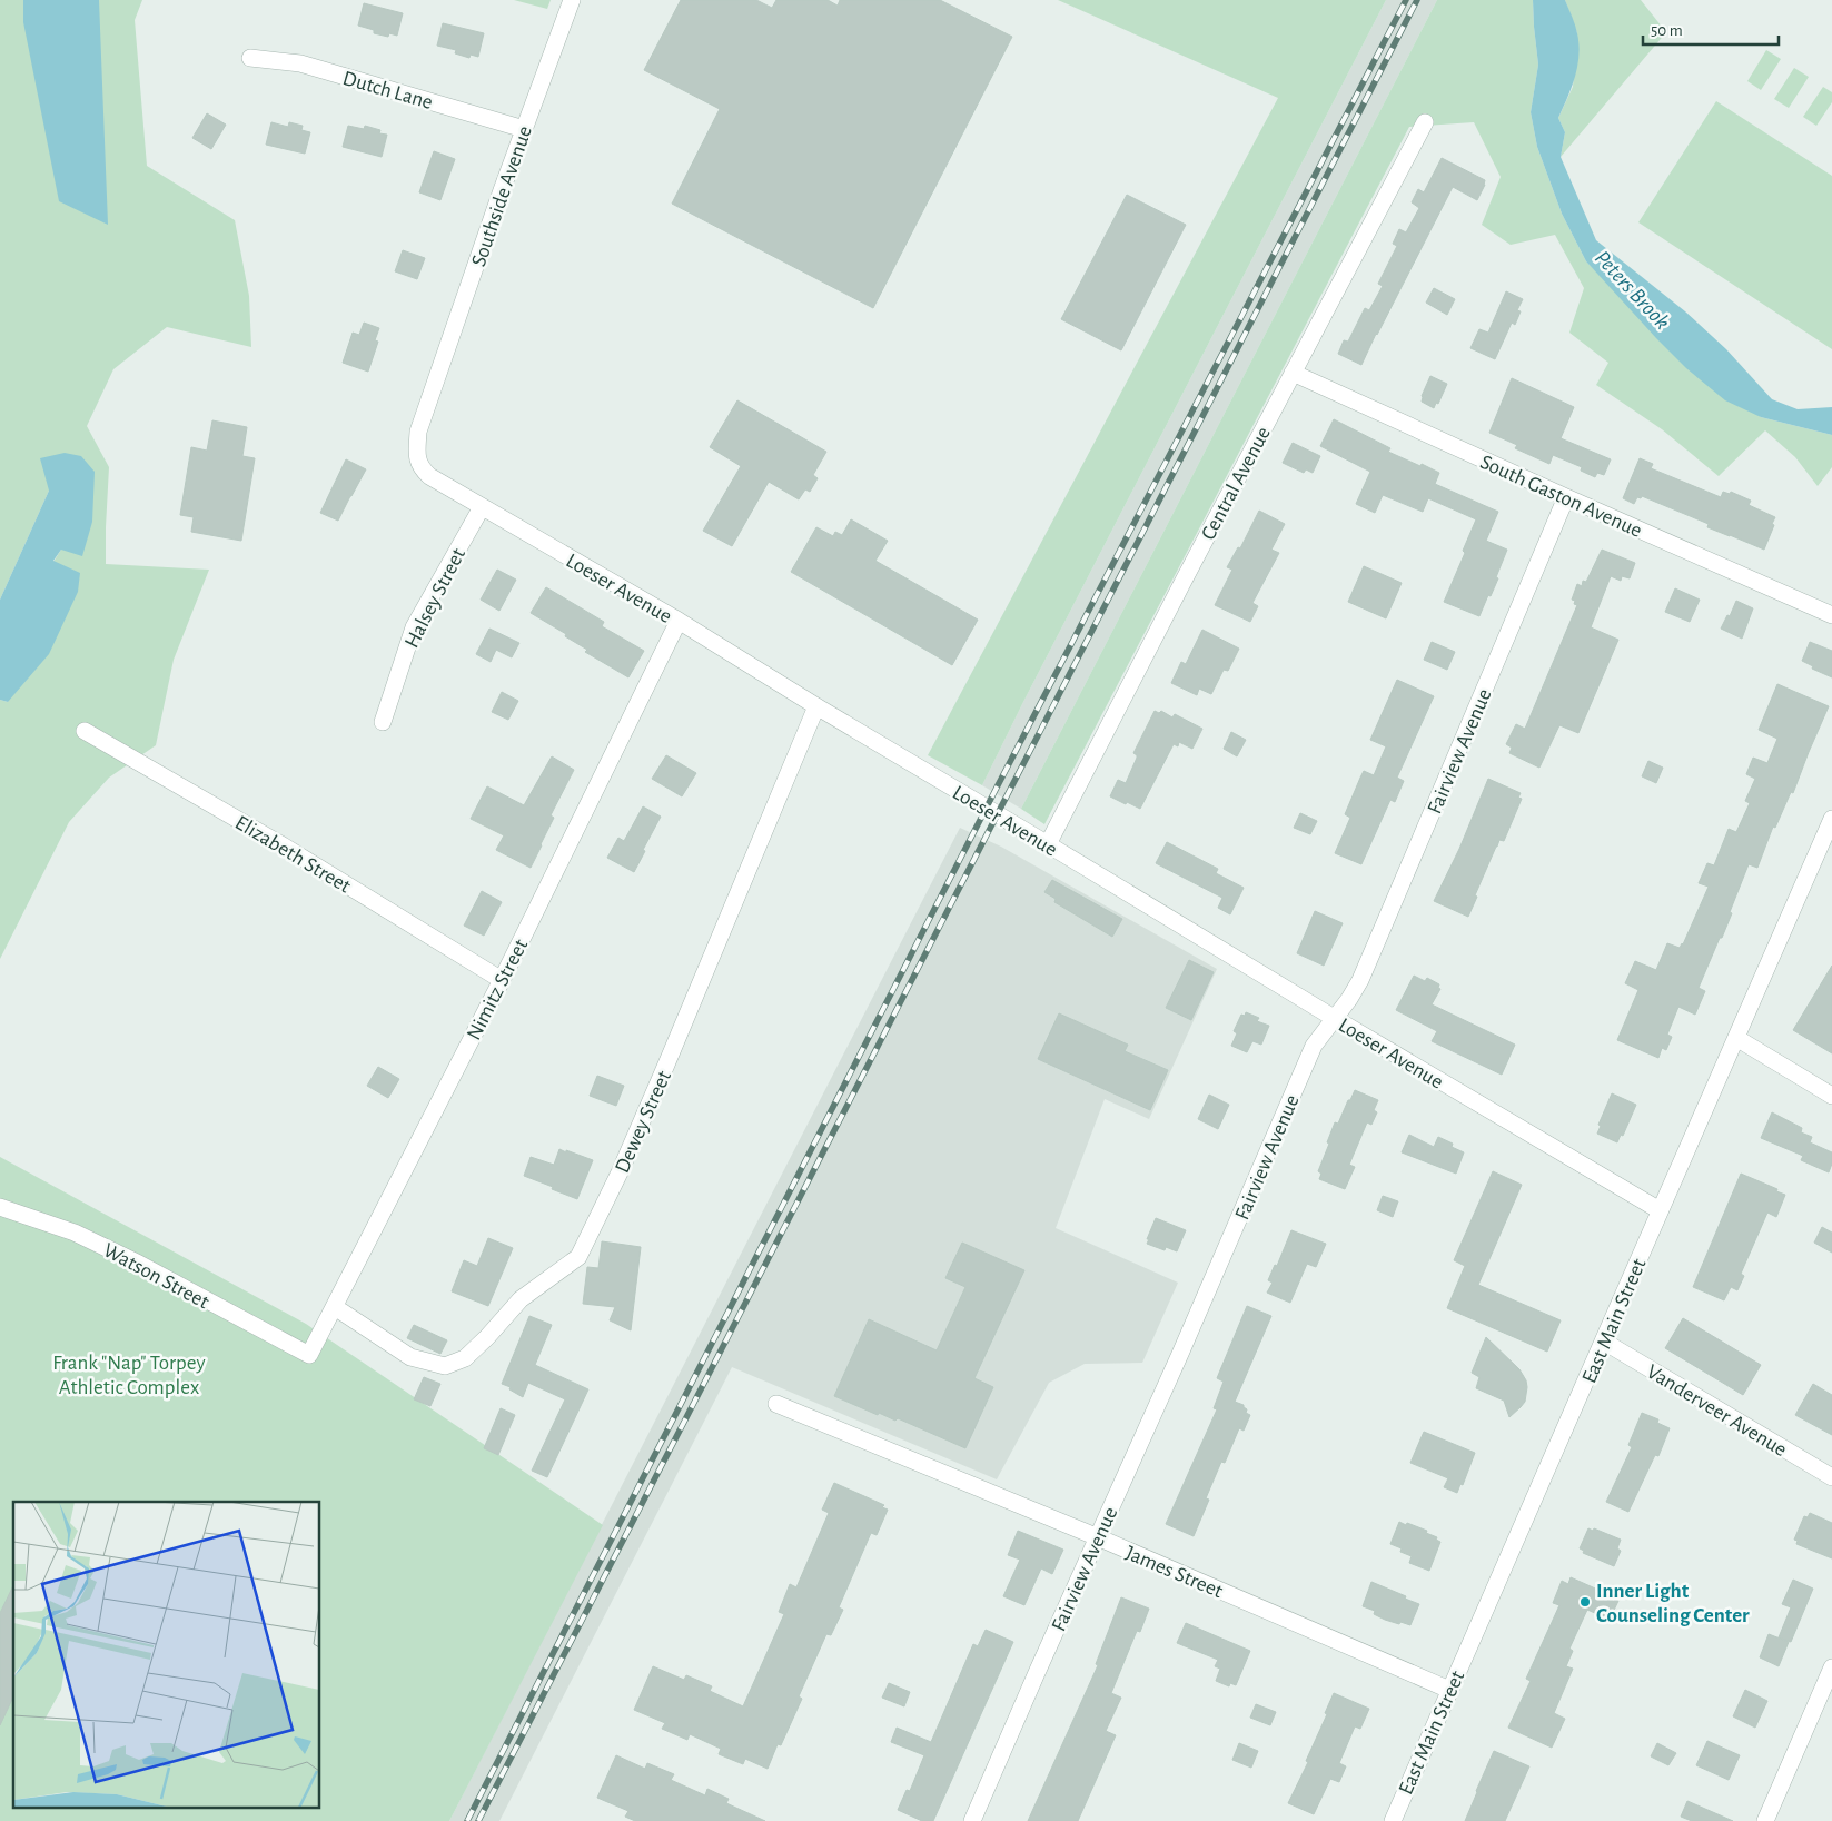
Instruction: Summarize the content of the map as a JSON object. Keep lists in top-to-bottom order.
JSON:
{
  "streets": {
    "street": [
      "Dutch Lane",
      "Southside Avenue",
      "Central Avenue",
      "South Gaston Avenue",
      "Loeser Avenue",
      "Halsey Street",
      "Fairview Avenue",
      "Elizabeth Street",
      "Nimitz Street",
      "Dewey Street",
      "Watson Street",
      "East Main Street",
      "Vanderveer Avenue",
      "James Street"
    ]
  },
  "crossings": [
    ["Dutch Lane", "Southside Avenue"],
    ["Southside Avenue", "Loeser Avenue"],
    ["Central Avenue", "South Gaston Avenue"],
    ["Central Avenue", "Loeser Avenue"],
    ["South Gaston Avenue", "Fairview Avenue"],
    ["Loeser Avenue", "Halsey Street"],
    ["Loeser Avenue", "Fairview Avenue"],
    ["Loeser Avenue", "Nimitz Street"],
    ["Loeser Avenue", "Dewey Street"],
    ["Loeser Avenue", "East Main Street"],
    ["Fairview Avenue", "James Street"],
    ["Elizabeth Street", "Nimitz Street"],
    ["Nimitz Street", "Dewey Street"],
    ["Nimitz Street", "Watson Street"],
    ["East Main Street", "Vanderveer Avenue"],
    ["East Main Street", "James Street"]
  ],
  "water": ["Peters Brook"],
  "parks": ["Frank \"Nap\" Torpey Athletic Complex"],
  "places": ["Inner Light Counseling Center"],
  "scale_bar": "50 m"
}
